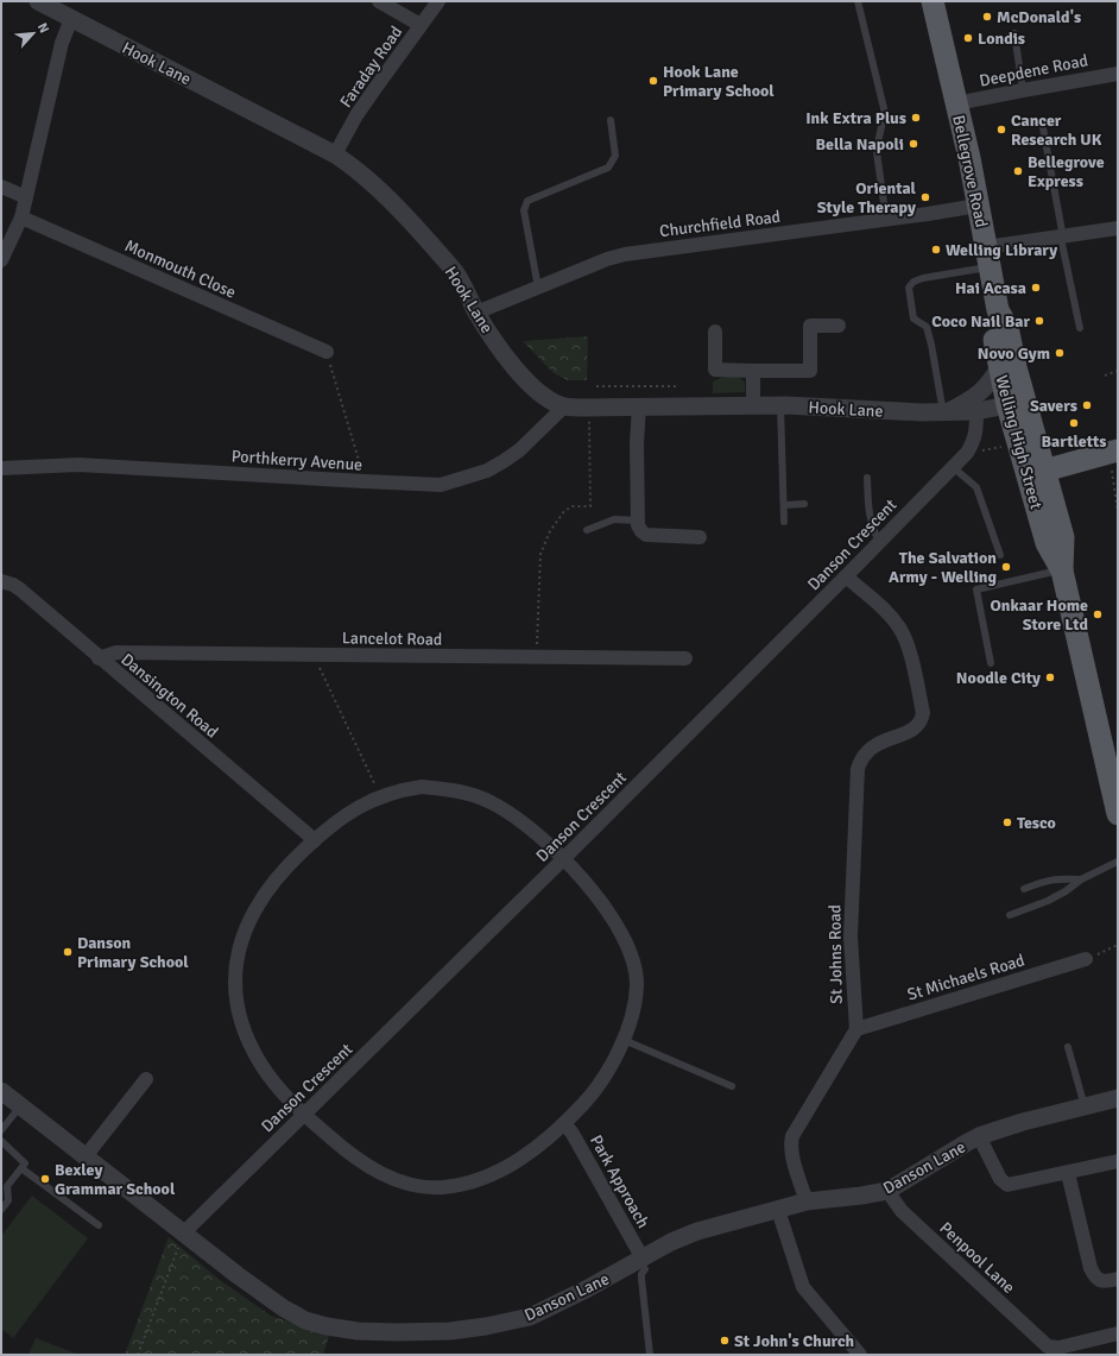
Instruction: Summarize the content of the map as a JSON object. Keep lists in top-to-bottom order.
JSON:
{
  "streets": {
    "main road": ["Bellegrove Road", "Welling High Street"],
    "street": [
      "Hook Lane",
      "Faraday Road",
      "Deepdene Road",
      "Churchfield Road",
      "Monmouth Close",
      "Porthkerry Avenue",
      "Danson Crescent",
      "Lancelot Road",
      "Dansington Road",
      "St Johns Road",
      "St Michaels Road",
      "Danson Lane",
      "Park Approach",
      "Penpool Lane"
    ]
  },
  "crossings": [
    ["Hook Lane", "Faraday Road"],
    ["Hook Lane", "Churchfield Road"],
    ["Hook Lane", "Welling High Street"],
    ["Hook Lane", "Porthkerry Avenue"],
    ["Hook Lane", "Danson Crescent"],
    ["Deepdene Road", "Bellegrove Road"],
    ["Bellegrove Road", "Churchfield Road"],
    ["Bellegrove Road", "Welling High Street"],
    ["Danson Crescent", "St Johns Road"],
    ["Danson Crescent", "Danson Lane"],
    ["Lancelot Road", "Dansington Road"],
    ["St Johns Road", "St Michaels Road"],
    ["Danson Lane", "Park Approach"],
    ["Danson Lane", "Penpool Lane"]
  ],
  "places": [
    "McDonald's",
    "Londis",
    "Hook Lane Primary School",
    "Ink Extra Plus",
    "Cancer Research UK",
    "Bella Napoli",
    "Bellegrove Express",
    "Oriental Style Therapy",
    "Welling Library",
    "Hai Acasa",
    "Coco Nail Bar",
    "Novo Gym",
    "Savers",
    "Bartletts",
    "The Salvation Army - Welling",
    "Onkaar Home Store Ltd",
    "Noodle City",
    "Tesco",
    "Danson Primary School",
    "Bexley Grammar School",
    "St John's Church"
  ],
  "north": "top right"
}
